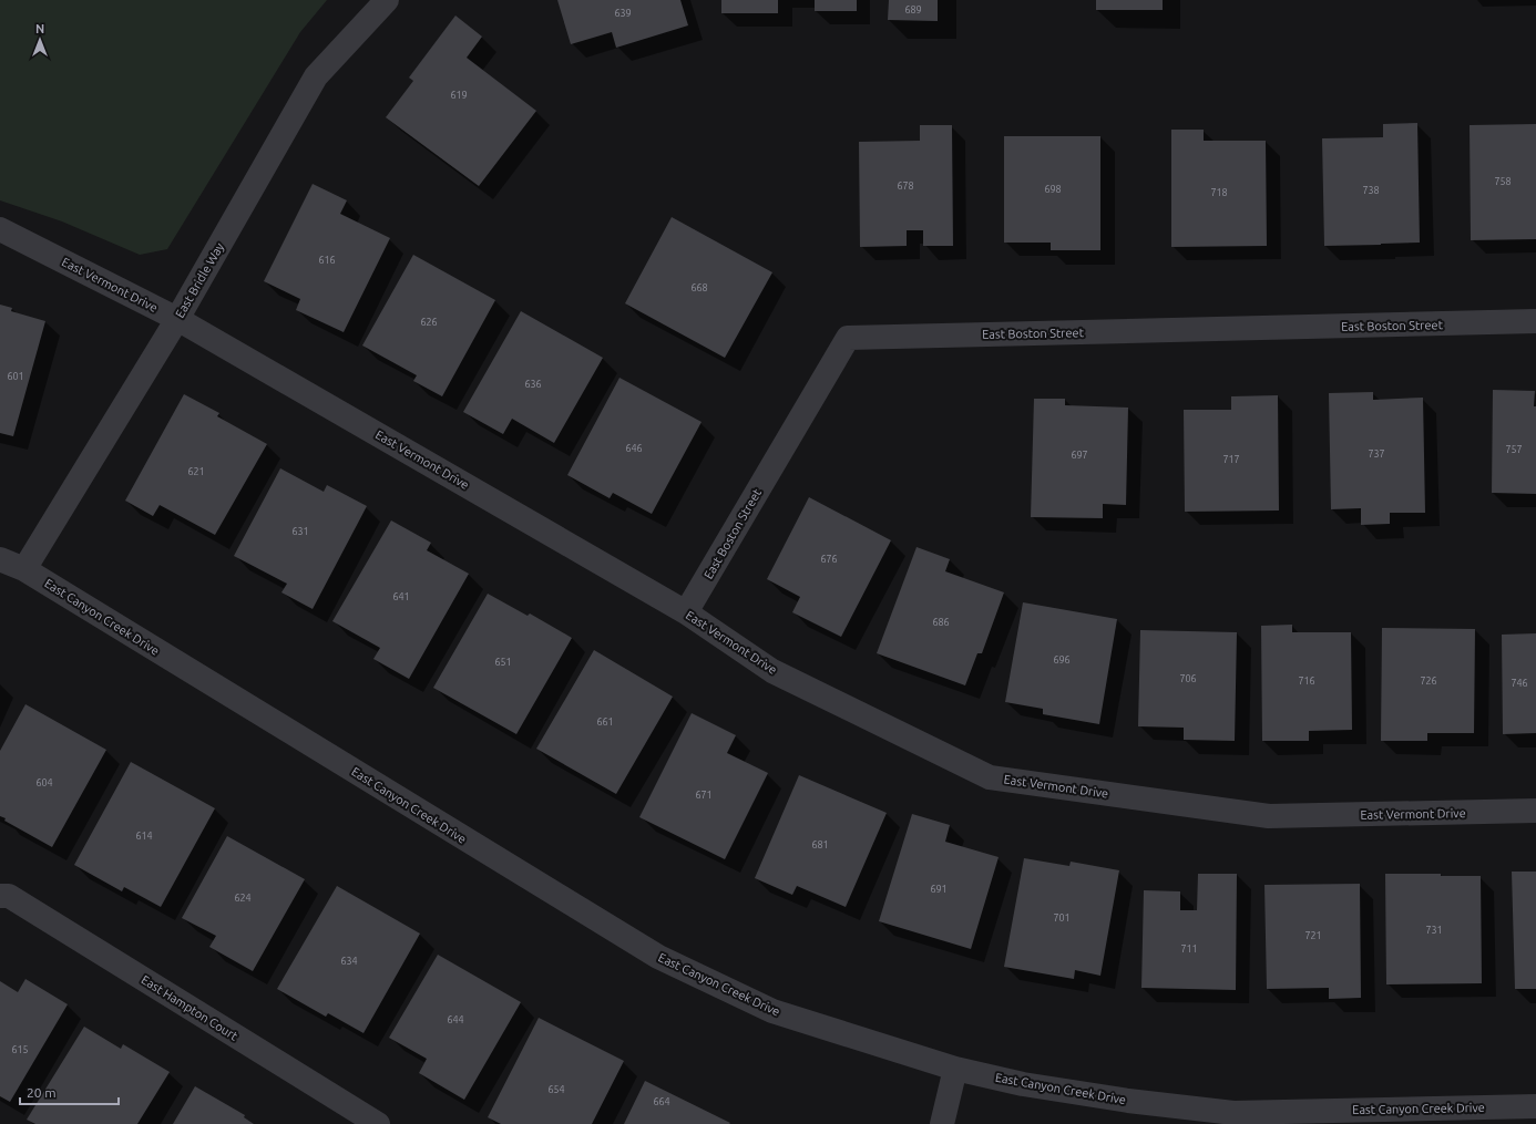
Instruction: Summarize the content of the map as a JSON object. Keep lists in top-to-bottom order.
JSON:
{
  "streets": {
    "street": [
      "East Bridle Way",
      "East Vermont Drive",
      "East Boston Street",
      "East Canyon Creek Drive",
      "East Hampton Court"
    ]
  },
  "crossings": [
    ["East Bridle Way", "East Vermont Drive"],
    ["East Bridle Way", "East Canyon Creek Drive"],
    ["East Vermont Drive", "East Boston Street"]
  ],
  "house_numbers": [
    "689",
    "639",
    "619",
    "758",
    "678",
    "698",
    "738",
    "718",
    "616",
    "668",
    "626",
    "601",
    "636",
    "646",
    "757",
    "737",
    "697",
    "717",
    "621",
    "631",
    "676",
    "641",
    "686",
    "696",
    "651",
    "706",
    "716",
    "726",
    "746",
    "661",
    "604",
    "671",
    "614",
    "681",
    "691",
    "624",
    "701",
    "731",
    "721",
    "711",
    "634",
    "644",
    "615",
    "654",
    "664"
  ],
  "scale_bar": "20 m",
  "north": "top"
}
